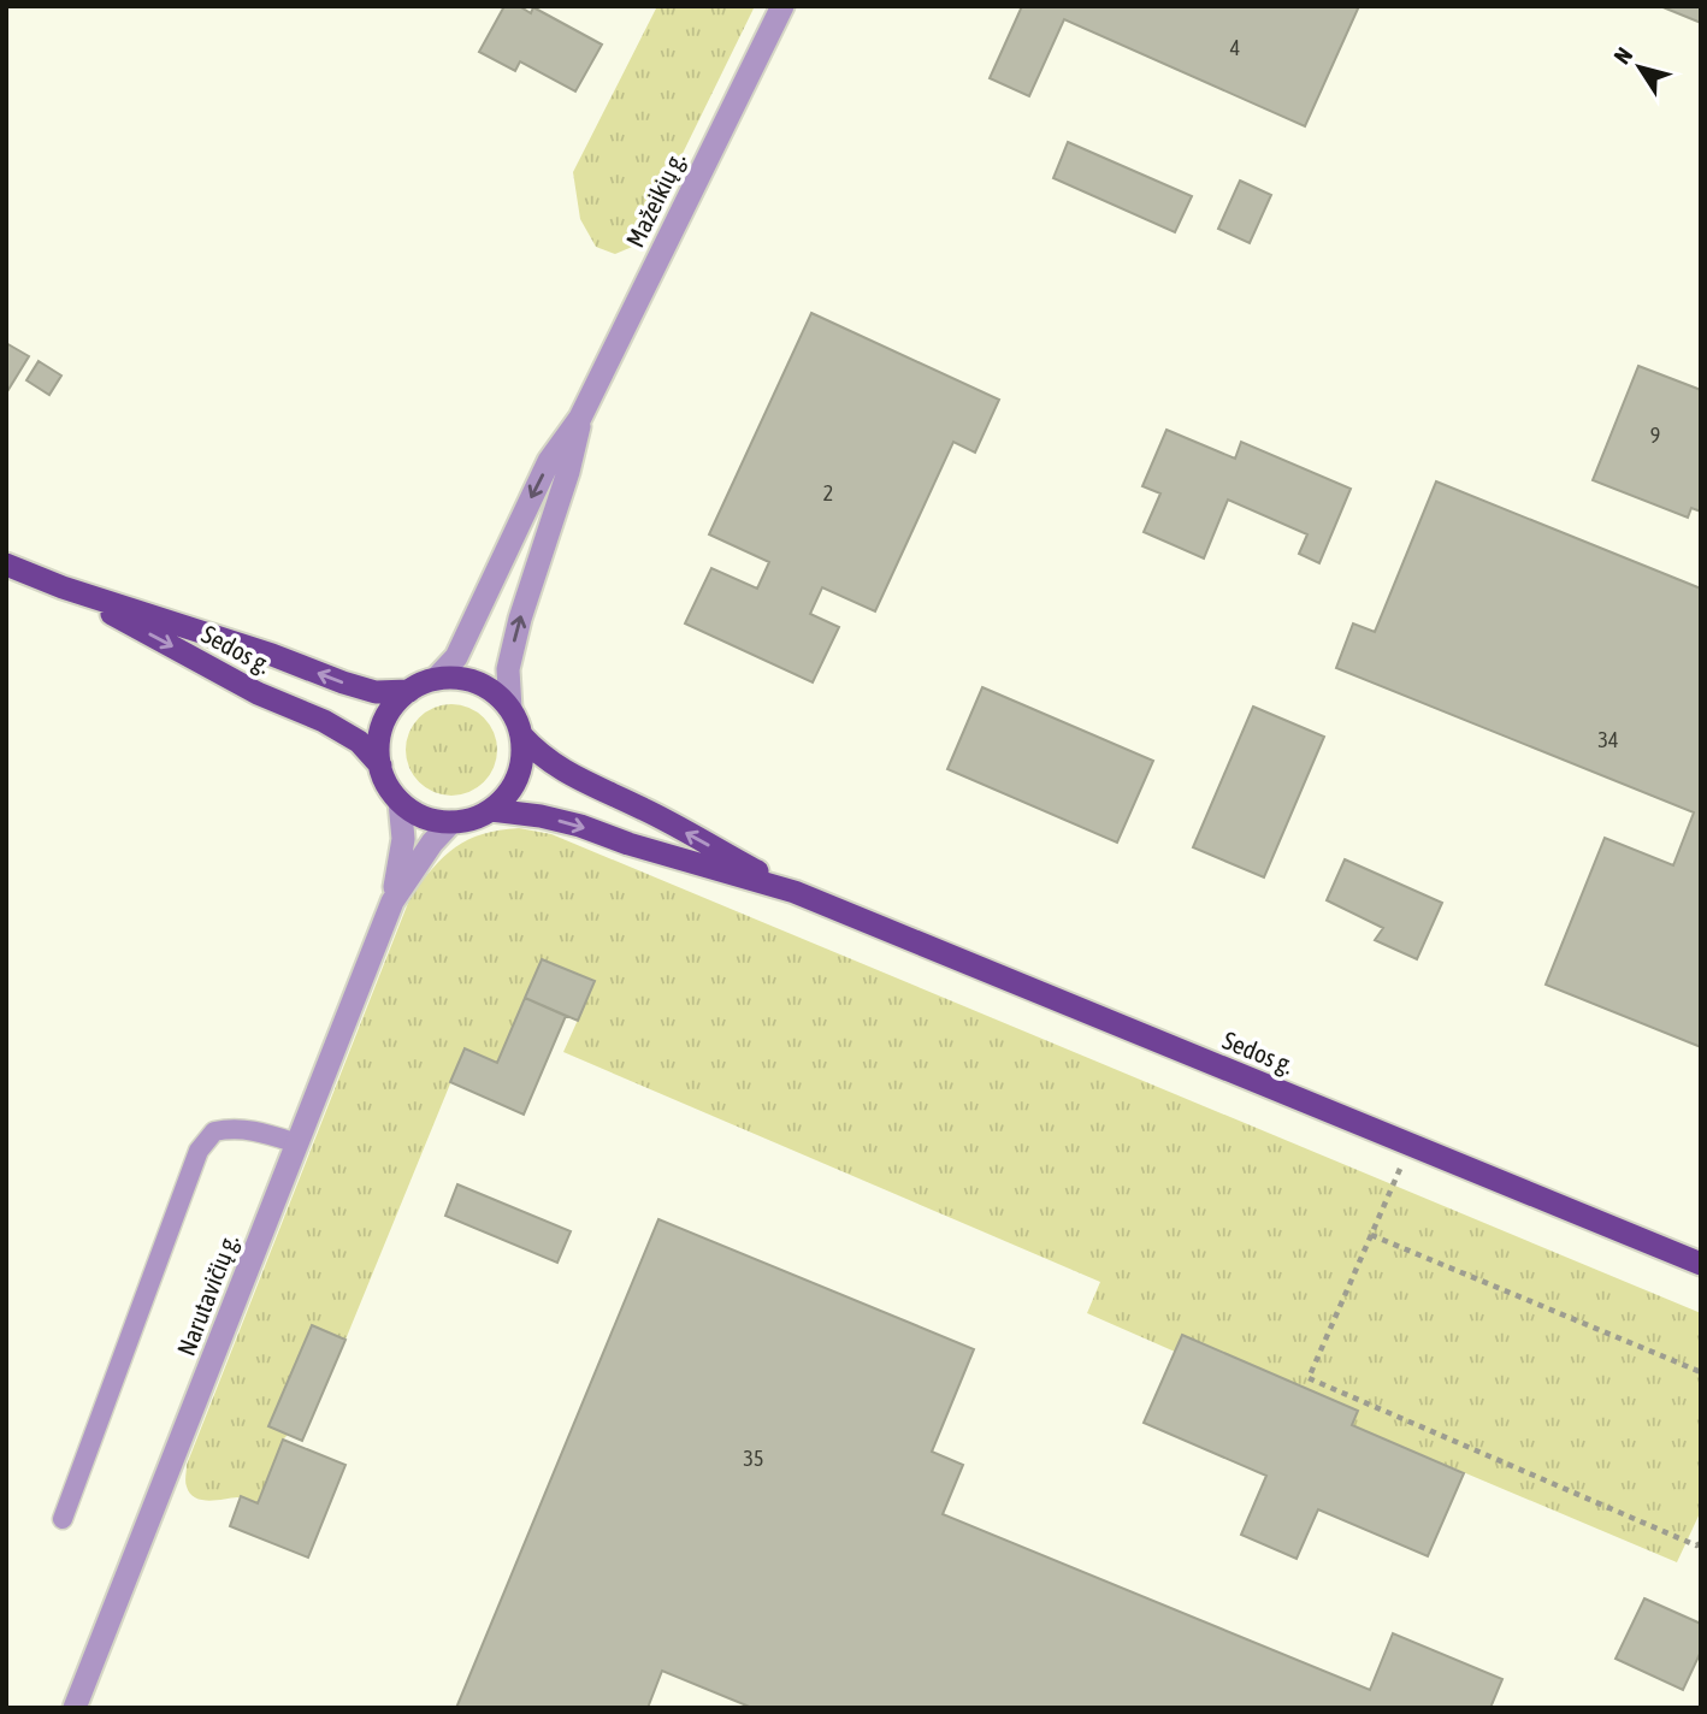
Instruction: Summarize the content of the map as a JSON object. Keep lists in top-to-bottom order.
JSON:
{
  "streets": {
    "main road": ["Sedos g."],
    "street": ["Mažeikių g.", "Narutavičių g."]
  },
  "crossings": [
    ["Mažeikių g.", "Sedos g."],
    ["Mažeikių g.", "Narutavičių g."],
    ["Sedos g.", "Narutavičių g."]
  ],
  "house_numbers": [
    "4",
    "9",
    "2",
    "34",
    "35"
  ],
  "north": "top left"
}
